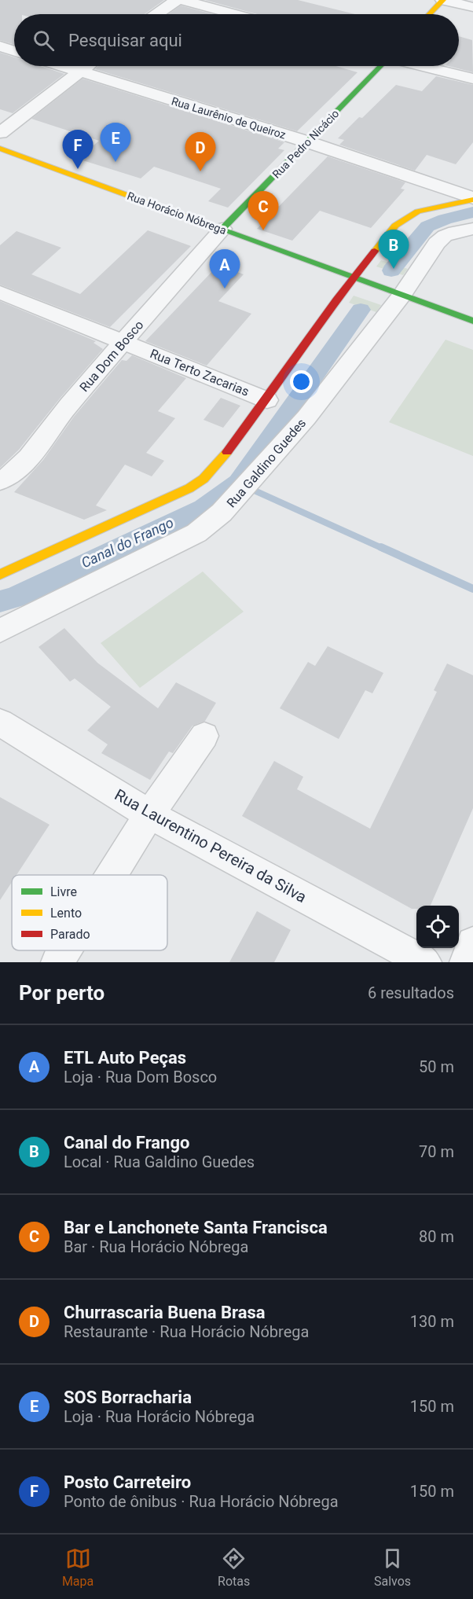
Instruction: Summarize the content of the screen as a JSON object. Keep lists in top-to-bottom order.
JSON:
{
  "streets": {
    "main road": ["Rua Pedro Nicácio", "Rua Horácio Nóbrega"],
    "street": [
      "Rua Laurênio de Queiroz",
      "Rua Dom Bosco",
      "Rua Terto Zacarias",
      "Rua Galdino Guedes",
      "Rua Laurentino Pereira da Silva"
    ]
  },
  "crossings": [
    ["Rua Laurênio de Queiroz", "Rua Pedro Nicácio"],
    ["Rua Pedro Nicácio", "Rua Horácio Nóbrega"],
    ["Rua Pedro Nicácio", "Rua Dom Bosco"],
    ["Rua Horácio Nóbrega", "Rua Dom Bosco"],
    ["Rua Horácio Nóbrega", "Rua Galdino Guedes"],
    ["Rua Dom Bosco", "Rua Terto Zacarias"]
  ],
  "water": ["Canal do Frango"],
  "legend": ["Livre", "Lento", "Parado"],
  "page": {
    "search": "Pesquisar aqui",
    "pins": [
      "E",
      "F",
      "D",
      "C",
      "B",
      "A"
    ],
    "heading": ["Por perto", "6 resultados"],
    "list": [
      {
        "mark": "A",
        "name": "ETL Auto Peças",
        "note": "Loja · Rua Dom Bosco",
        "value": "50 m"
      },
      {
        "mark": "B",
        "name": "Canal do Frango",
        "note": "Local · Rua Galdino Guedes",
        "value": "70 m"
      },
      {
        "mark": "C",
        "name": "Bar e Lanchonete Santa Francisca",
        "note": "Bar · Rua Horácio Nóbrega",
        "value": "80 m"
      },
      {
        "mark": "D",
        "name": "Churrascaria Buena Brasa",
        "note": "Restaurante · Rua Horácio Nóbrega",
        "value": "130 m"
      },
      {
        "mark": "E",
        "name": "SOS Borracharia",
        "note": "Loja · Rua Horácio Nóbrega",
        "value": "150 m"
      },
      {
        "mark": "F",
        "name": "Posto Carreteiro",
        "note": "Ponto de ônibus · Rua Horácio Nóbrega",
        "value": "150 m"
      }
    ],
    "nav": ["Mapa", "Rotas", "Salvos"]
  }
}
